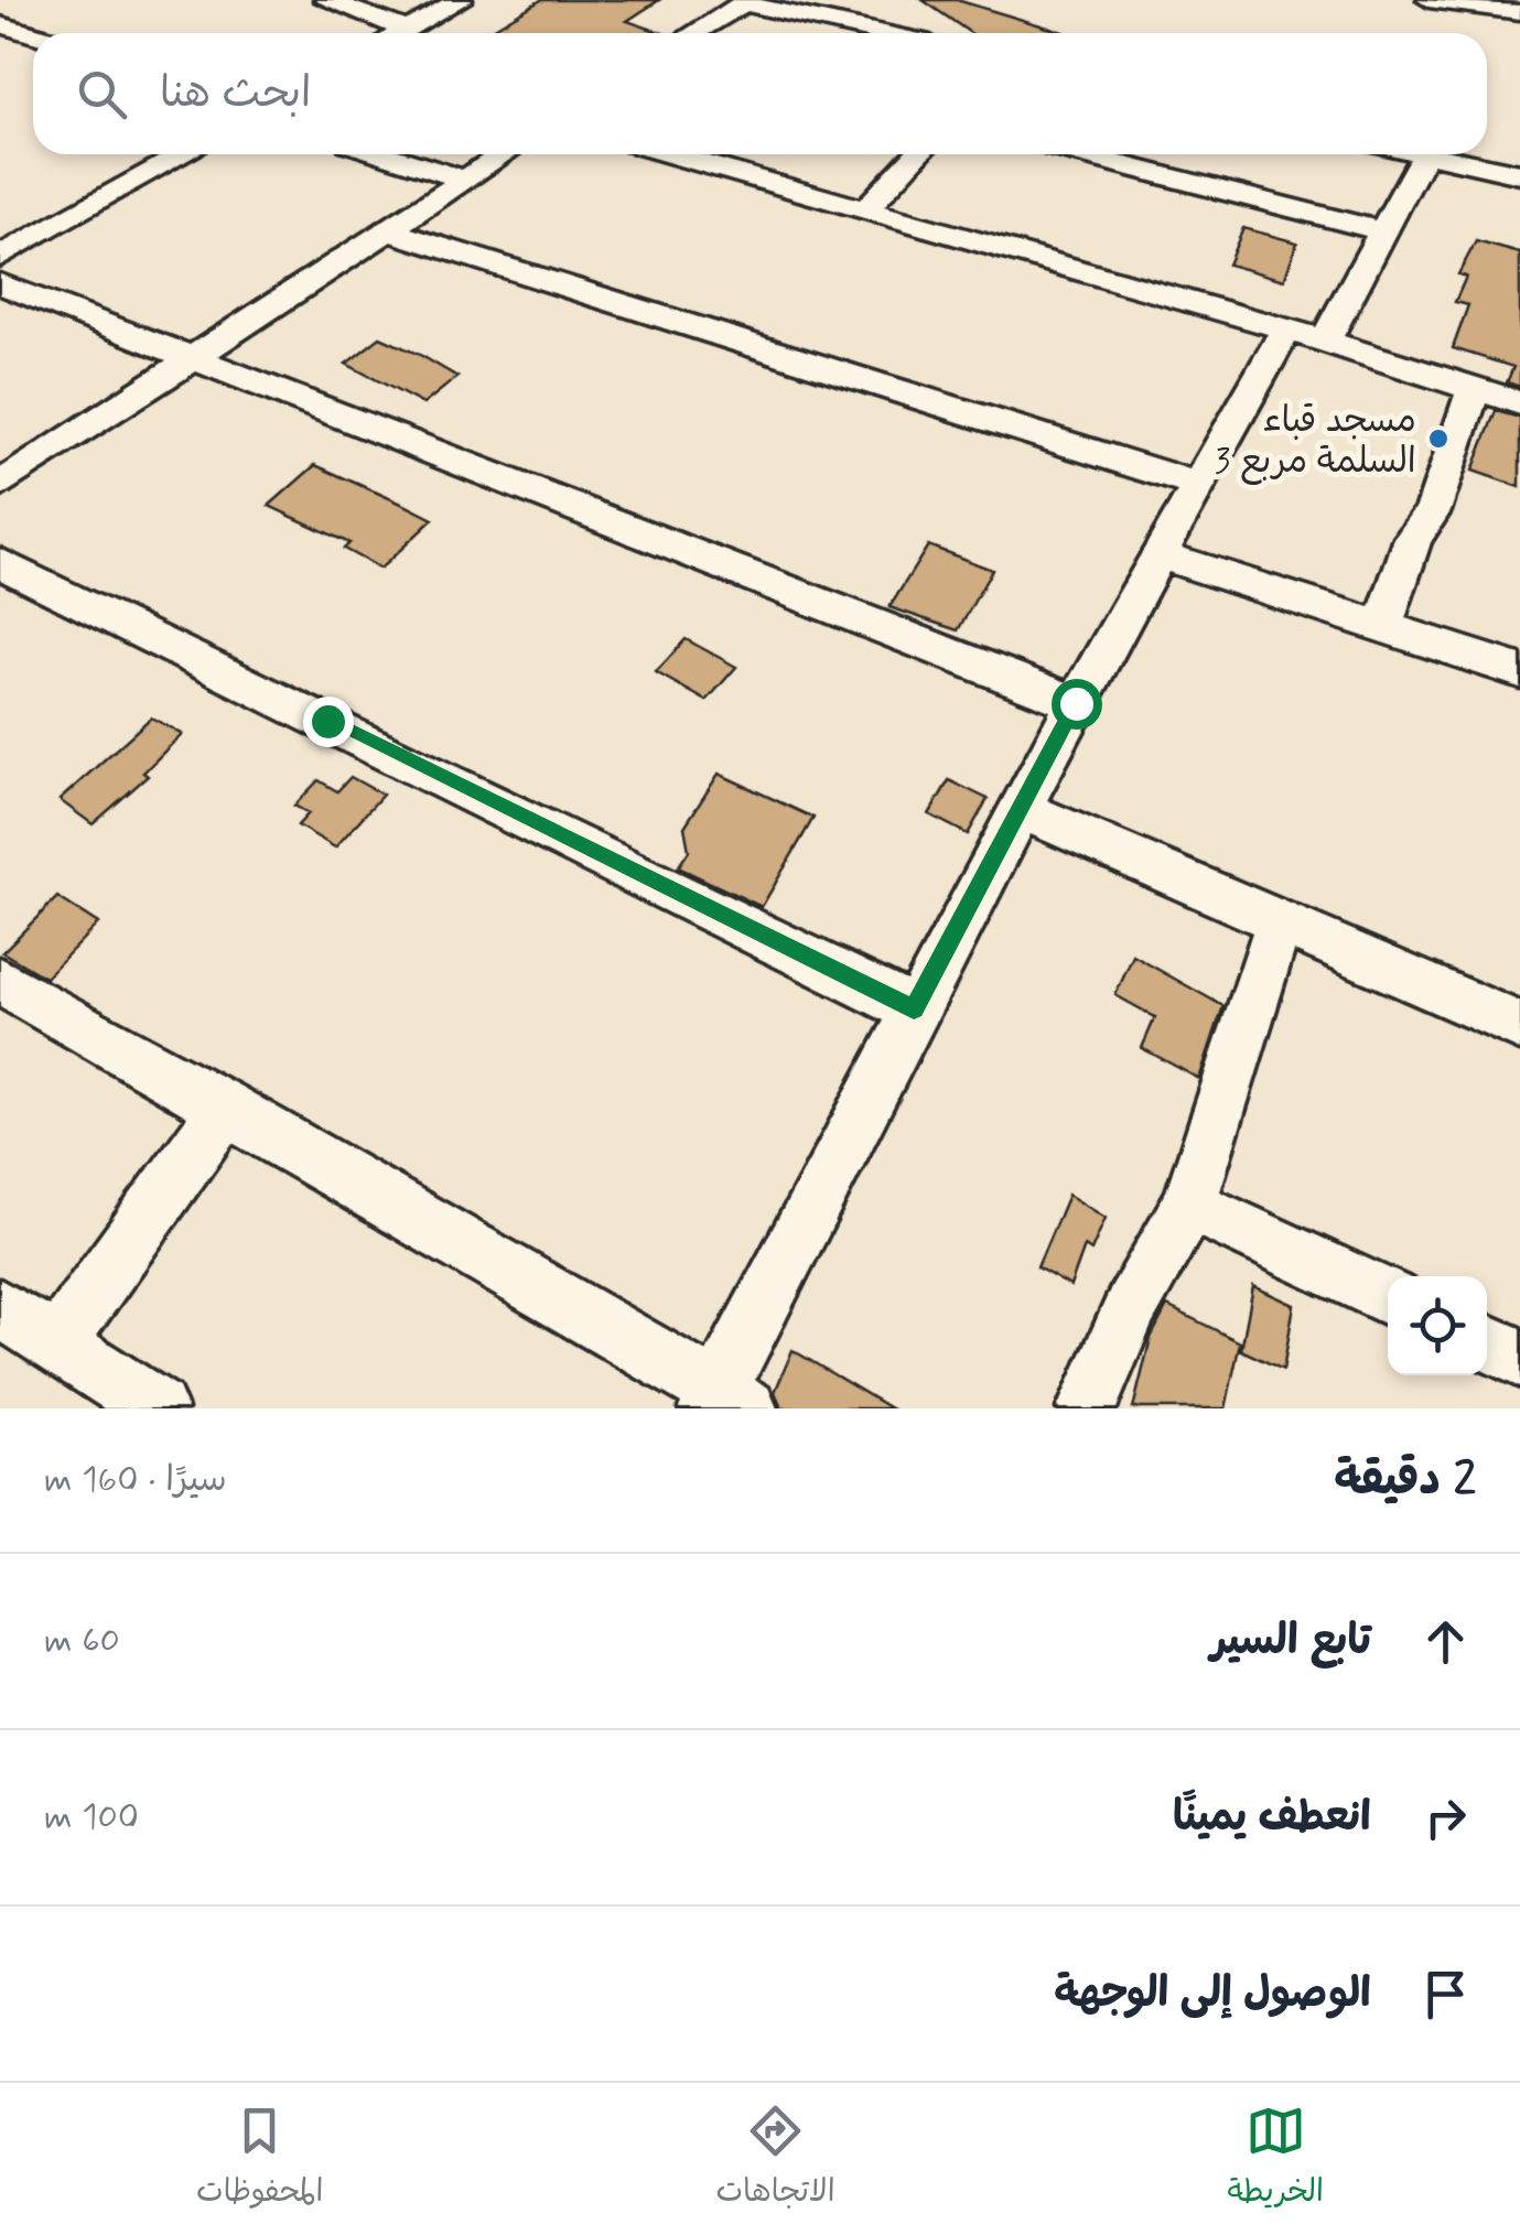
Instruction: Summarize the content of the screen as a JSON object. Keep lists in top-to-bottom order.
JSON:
{
  "places": ["مسجد قباء السلمة مربع 3"],
  "page": {
    "search": "ابحث هنا",
    "heading": ["2 دقيقة", "سيرًا · 160 m"],
    "list": [
      ["تابع السير", "60 m"],
      ["انعطف يمينًا", "100 m"],
      "الوصول إلى الوجهة"
    ],
    "nav": ["الخريطة", "الاتجاهات", "المحفوظات"]
  }
}
